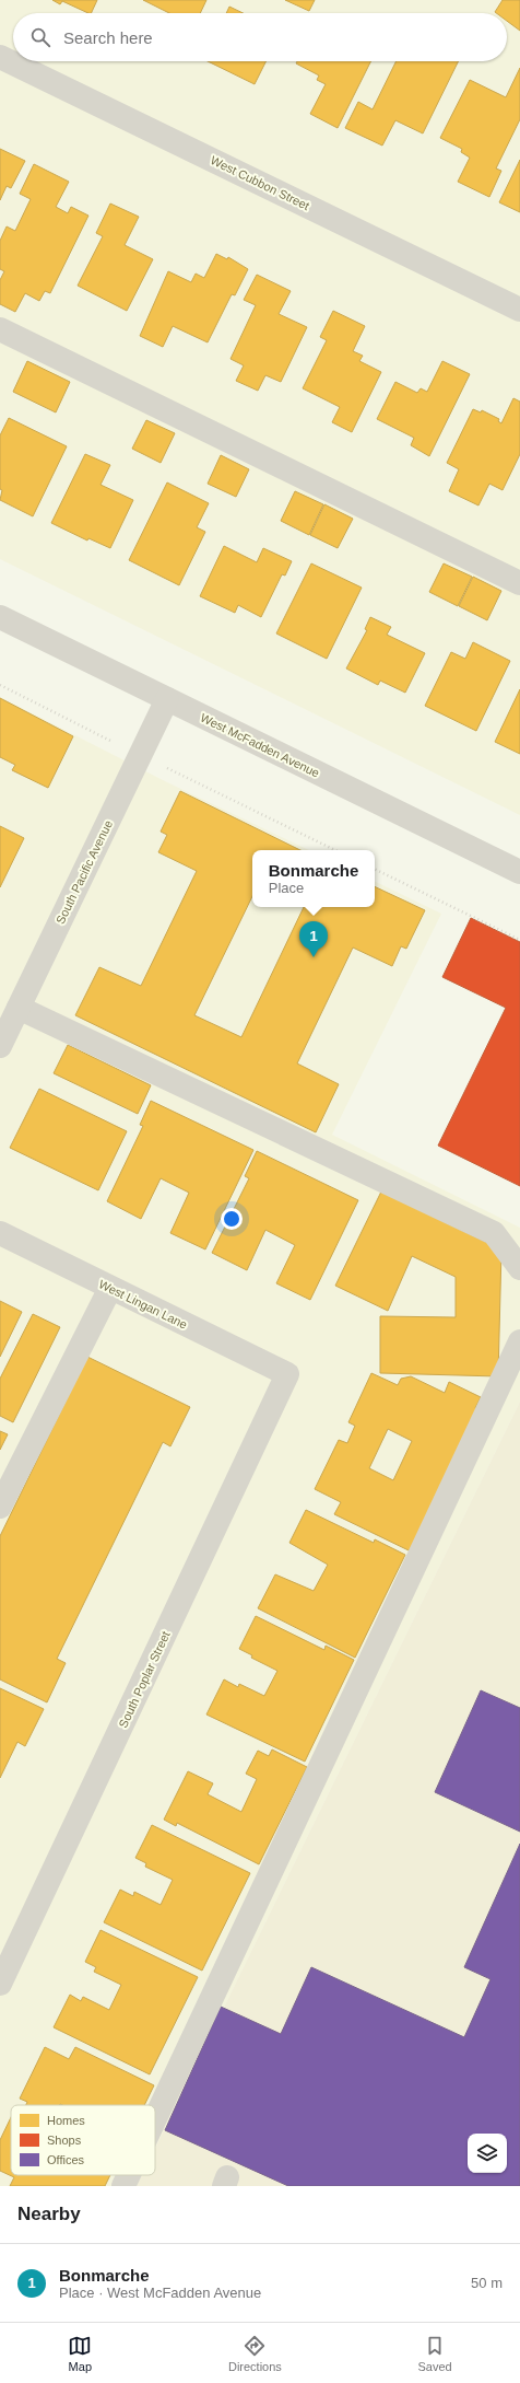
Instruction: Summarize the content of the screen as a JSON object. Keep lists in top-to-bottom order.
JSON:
{
  "streets": {
    "street": [
      "West Cubbon Street",
      "West McFadden Avenue",
      "South Pacific Avenue",
      "West Lingan Lane",
      "South Poplar Street"
    ]
  },
  "crossings": [
    ["West McFadden Avenue", "South Pacific Avenue"],
    ["West Lingan Lane", "South Poplar Street"]
  ],
  "legend": ["Homes", "Shops", "Offices"],
  "page": {
    "search": "Search here",
    "popup": ["Bonmarche", "Place"],
    "pins": "1",
    "heading": "Nearby",
    "list": [
      {
        "mark": "1",
        "name": "Bonmarche",
        "note": "Place · West McFadden Avenue",
        "value": "50 m"
      }
    ],
    "nav": ["Map", "Directions", "Saved"]
  }
}
